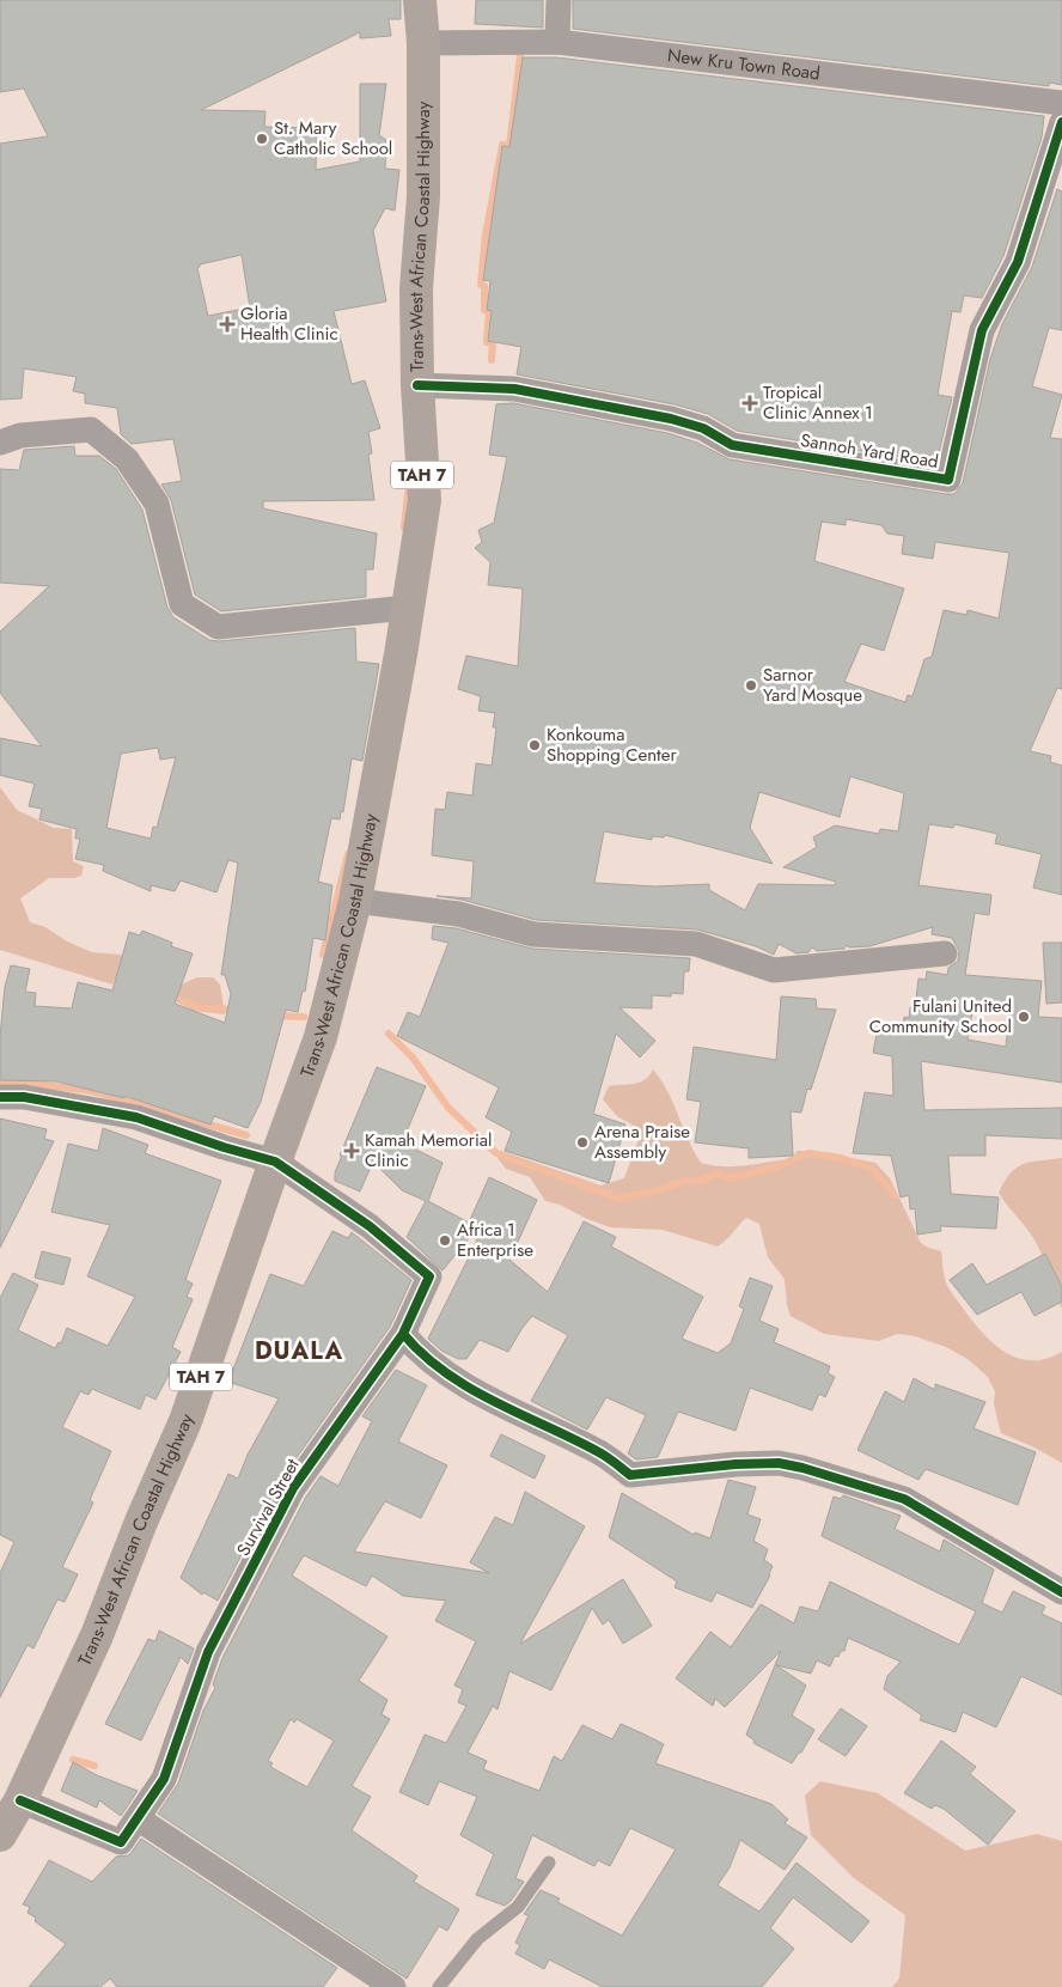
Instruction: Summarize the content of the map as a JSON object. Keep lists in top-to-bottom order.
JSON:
{
  "streets": {
    "highway": ["Trans-West African Coastal Highway", "TAH 7"],
    "street": ["New Kru Town Road", "Sannoh Yard Road", "Survival Street"]
  },
  "crossings": [
    ["New Kru Town Road", "Trans-West African Coastal Highway"],
    ["Trans-West African Coastal Highway", "Sannoh Yard Road"],
    ["Trans-West African Coastal Highway", "Survival Street"]
  ],
  "districts": ["DUALA"],
  "places": {
    "other": [
      "St. Mary Catholic School",
      "Sarnor Yard Mosque",
      "Konkouma Shopping Center",
      "Fulani United Community School",
      "Arena Praise Assembly",
      "Africa 1 Enterprise"
    ],
    "health": ["Gloria Health Clinic", "Tropical Clinic Annex 1", "Kamah Memorial Clinic"]
  }
}
